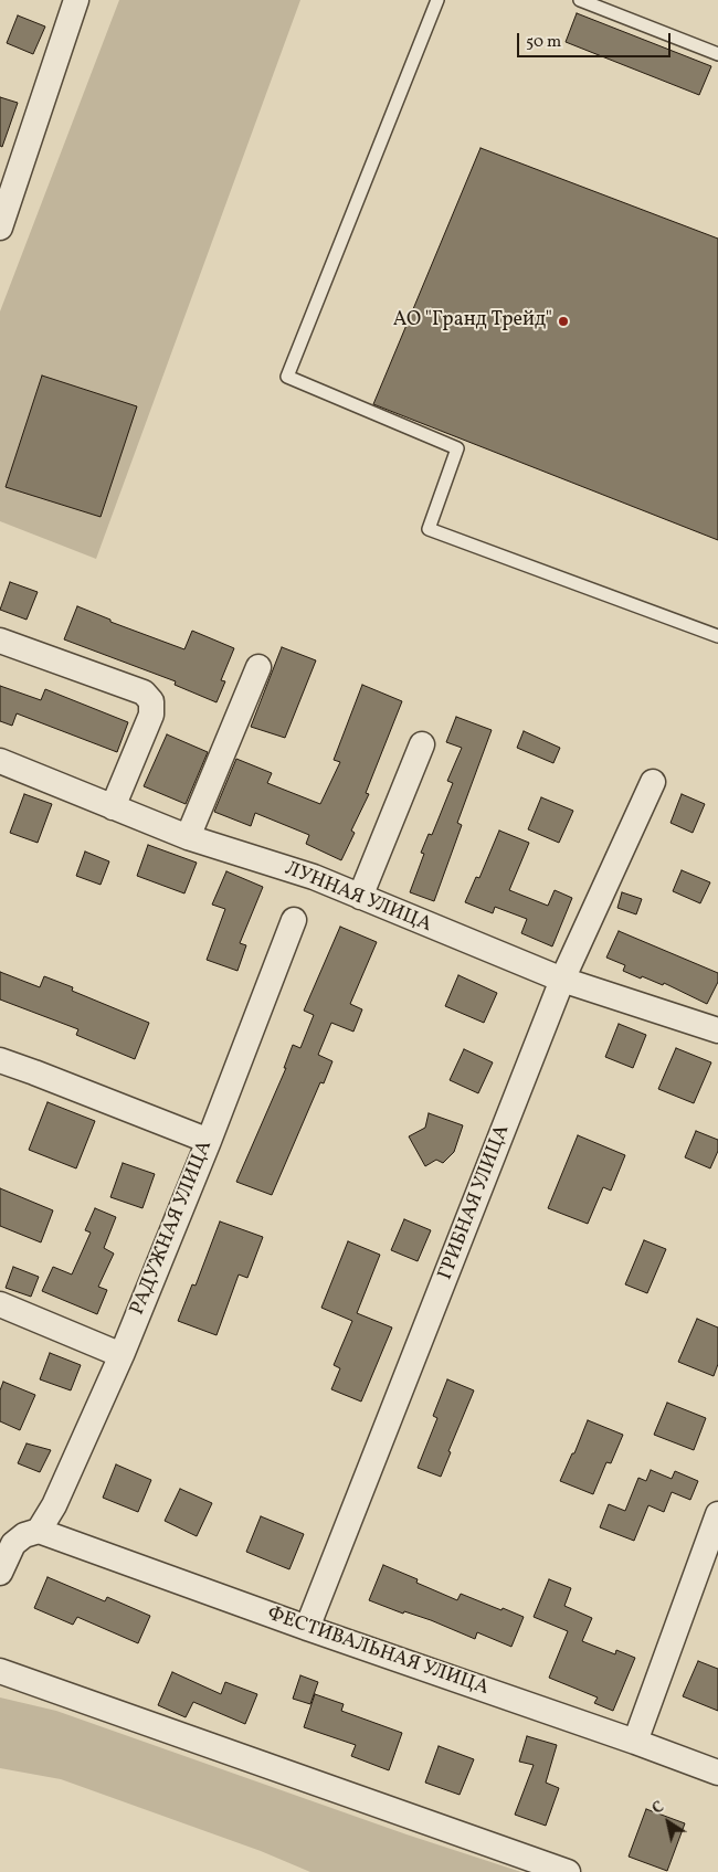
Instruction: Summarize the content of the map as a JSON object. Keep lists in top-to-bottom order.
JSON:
{
  "streets": {
    "street": [
      "ЛУННАЯ УЛИЦА",
      "ГРИБНАЯ УЛИЦА",
      "РАДУЖНАЯ УЛИЦА",
      "ФЕСТИВАЛЬНАЯ УЛИЦА"
    ]
  },
  "crossings": [
    ["ЛУННАЯ УЛИЦА", "ГРИБНАЯ УЛИЦА"],
    ["ГРИБНАЯ УЛИЦА", "ФЕСТИВАЛЬНАЯ УЛИЦА"],
    ["РАДУЖНАЯ УЛИЦА", "ФЕСТИВАЛЬНАЯ УЛИЦА"]
  ],
  "places": ["АО \"Гранд Трейд\""],
  "scale_bar": "50 m",
  "north": "top left"
}
